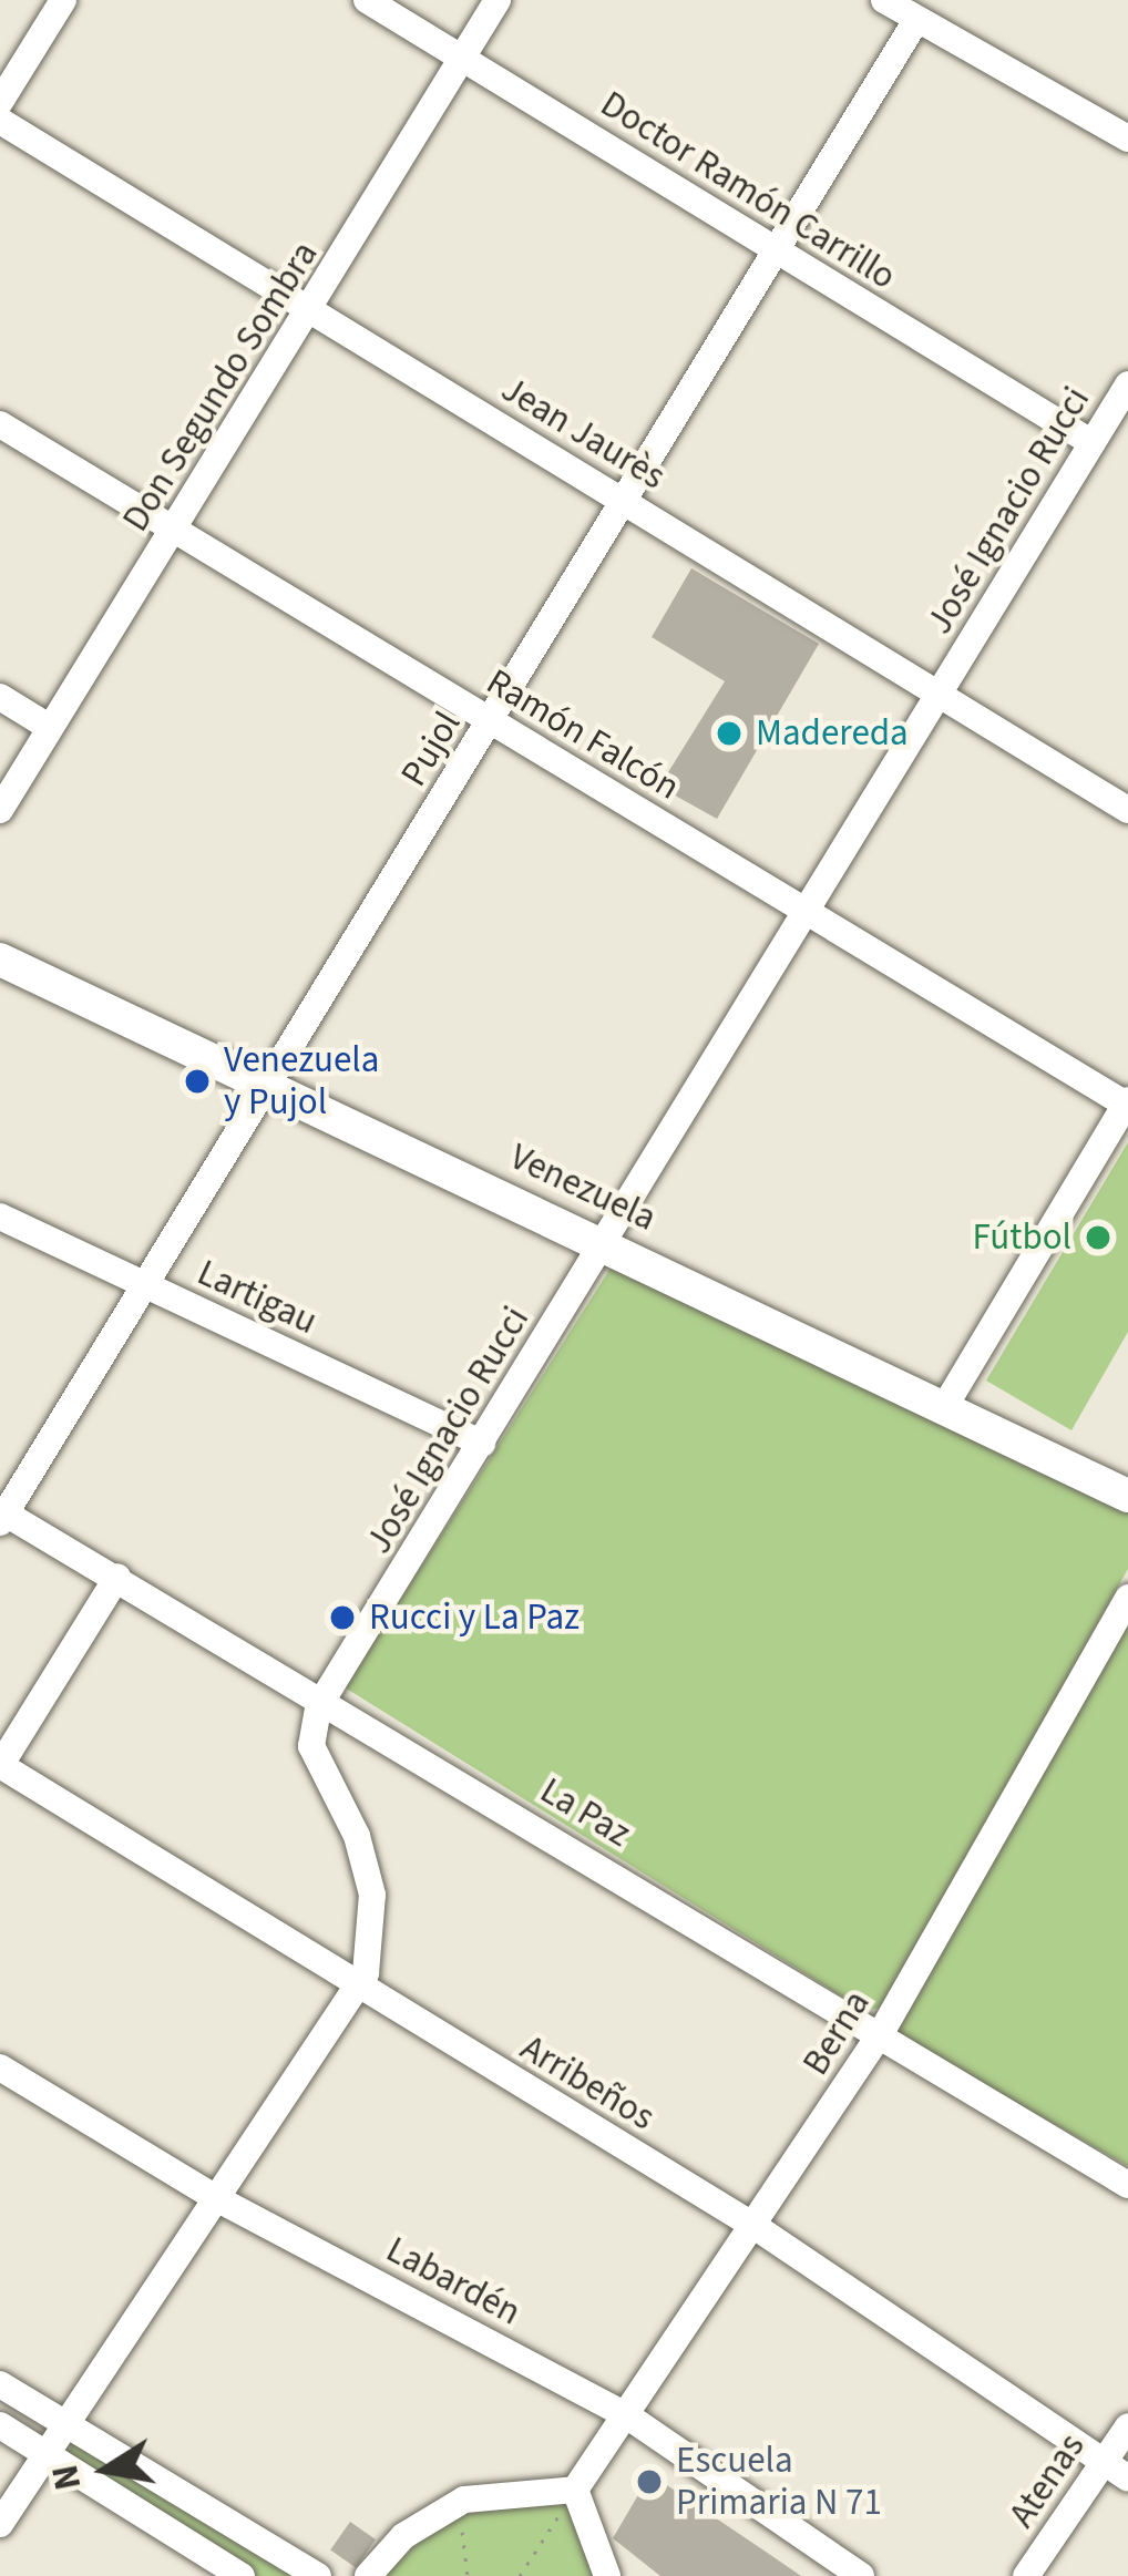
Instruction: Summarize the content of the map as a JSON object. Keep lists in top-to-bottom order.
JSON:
{
  "streets": {
    "main road": ["Venezuela"],
    "street": [
      "Doctor Ramón Carrillo",
      "Don Segundo Sombra",
      "Jean Jaurès",
      "José Ignacio Rucci",
      "Ramón Falcón",
      "Pujol",
      "Lartigau",
      "La Paz",
      "Berna",
      "Arribeños",
      "Labardén",
      "Atenas"
    ]
  },
  "crossings": [
    ["Doctor Ramón Carrillo", "Don Segundo Sombra"],
    ["Doctor Ramón Carrillo", "José Ignacio Rucci"],
    ["Doctor Ramón Carrillo", "Pujol"],
    ["Don Segundo Sombra", "Jean Jaurès"],
    ["Don Segundo Sombra", "Ramón Falcón"],
    ["Jean Jaurès", "José Ignacio Rucci"],
    ["Jean Jaurès", "Pujol"],
    ["José Ignacio Rucci", "Ramón Falcón"],
    ["José Ignacio Rucci", "Venezuela"],
    ["José Ignacio Rucci", "Lartigau"],
    ["José Ignacio Rucci", "La Paz"],
    ["José Ignacio Rucci", "Arribeños"],
    ["José Ignacio Rucci", "Labardén"],
    ["Ramón Falcón", "Pujol"],
    ["Pujol", "Venezuela"],
    ["Pujol", "Lartigau"],
    ["Pujol", "La Paz"],
    ["La Paz", "Berna"],
    ["Berna", "Arribeños"],
    ["Berna", "Labardén"],
    ["Arribeños", "Atenas"]
  ],
  "places": [
    "Madereda",
    "Venezuela y Pujol",
    "Fútbol",
    "Rucci y La Paz",
    "Escuela Primaria N 71"
  ],
  "north": "left"
}
